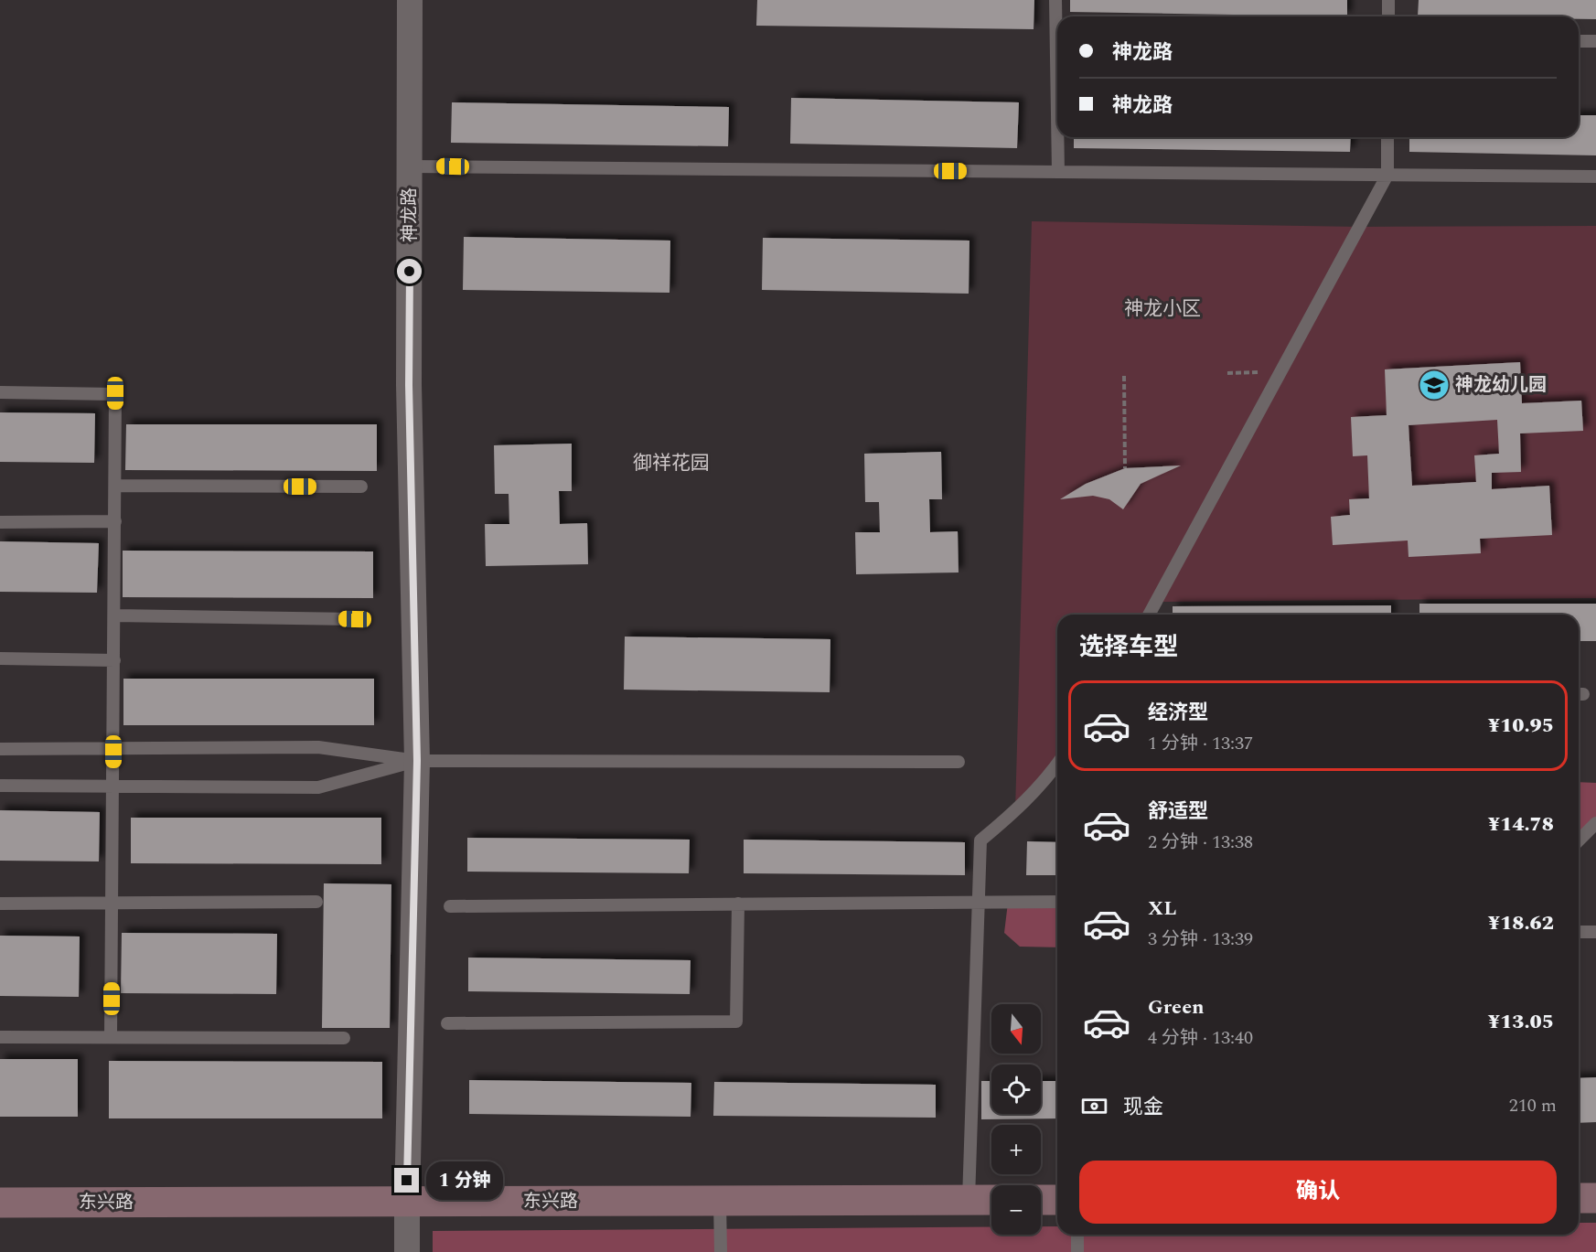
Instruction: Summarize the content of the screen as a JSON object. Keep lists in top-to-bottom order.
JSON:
{
  "streets": {
    "street": ["神龙路", "东兴路"]
  },
  "crossings": [
    ["神龙路", "东兴路"]
  ],
  "districts": ["神龙小区", "御祥花园"],
  "places": {
    "school or university": ["神龙幼儿园"]
  },
  "north": "bottom",
  "page": {
    "banner": ["神龙路", "神龙路"],
    "heading": "选择车型",
    "list": [
      {
        "name": "经济型",
        "note": "1 分钟 · 13:37",
        "value": "¥10.95"
      },
      {
        "name": "舒适型",
        "note": "2 分钟 · 13:38",
        "value": "¥14.78"
      },
      {
        "name": "XL",
        "note": "3 分钟 · 13:39",
        "value": "¥18.62"
      },
      {
        "name": "Green",
        "note": "4 分钟 · 13:40",
        "value": "¥13.05"
      }
    ],
    "map_buttons": ["+", "−"],
    "pay": ["现金", "210 m"],
    "buttons": "确认",
    "bubble": "1 分钟"
  }
}
